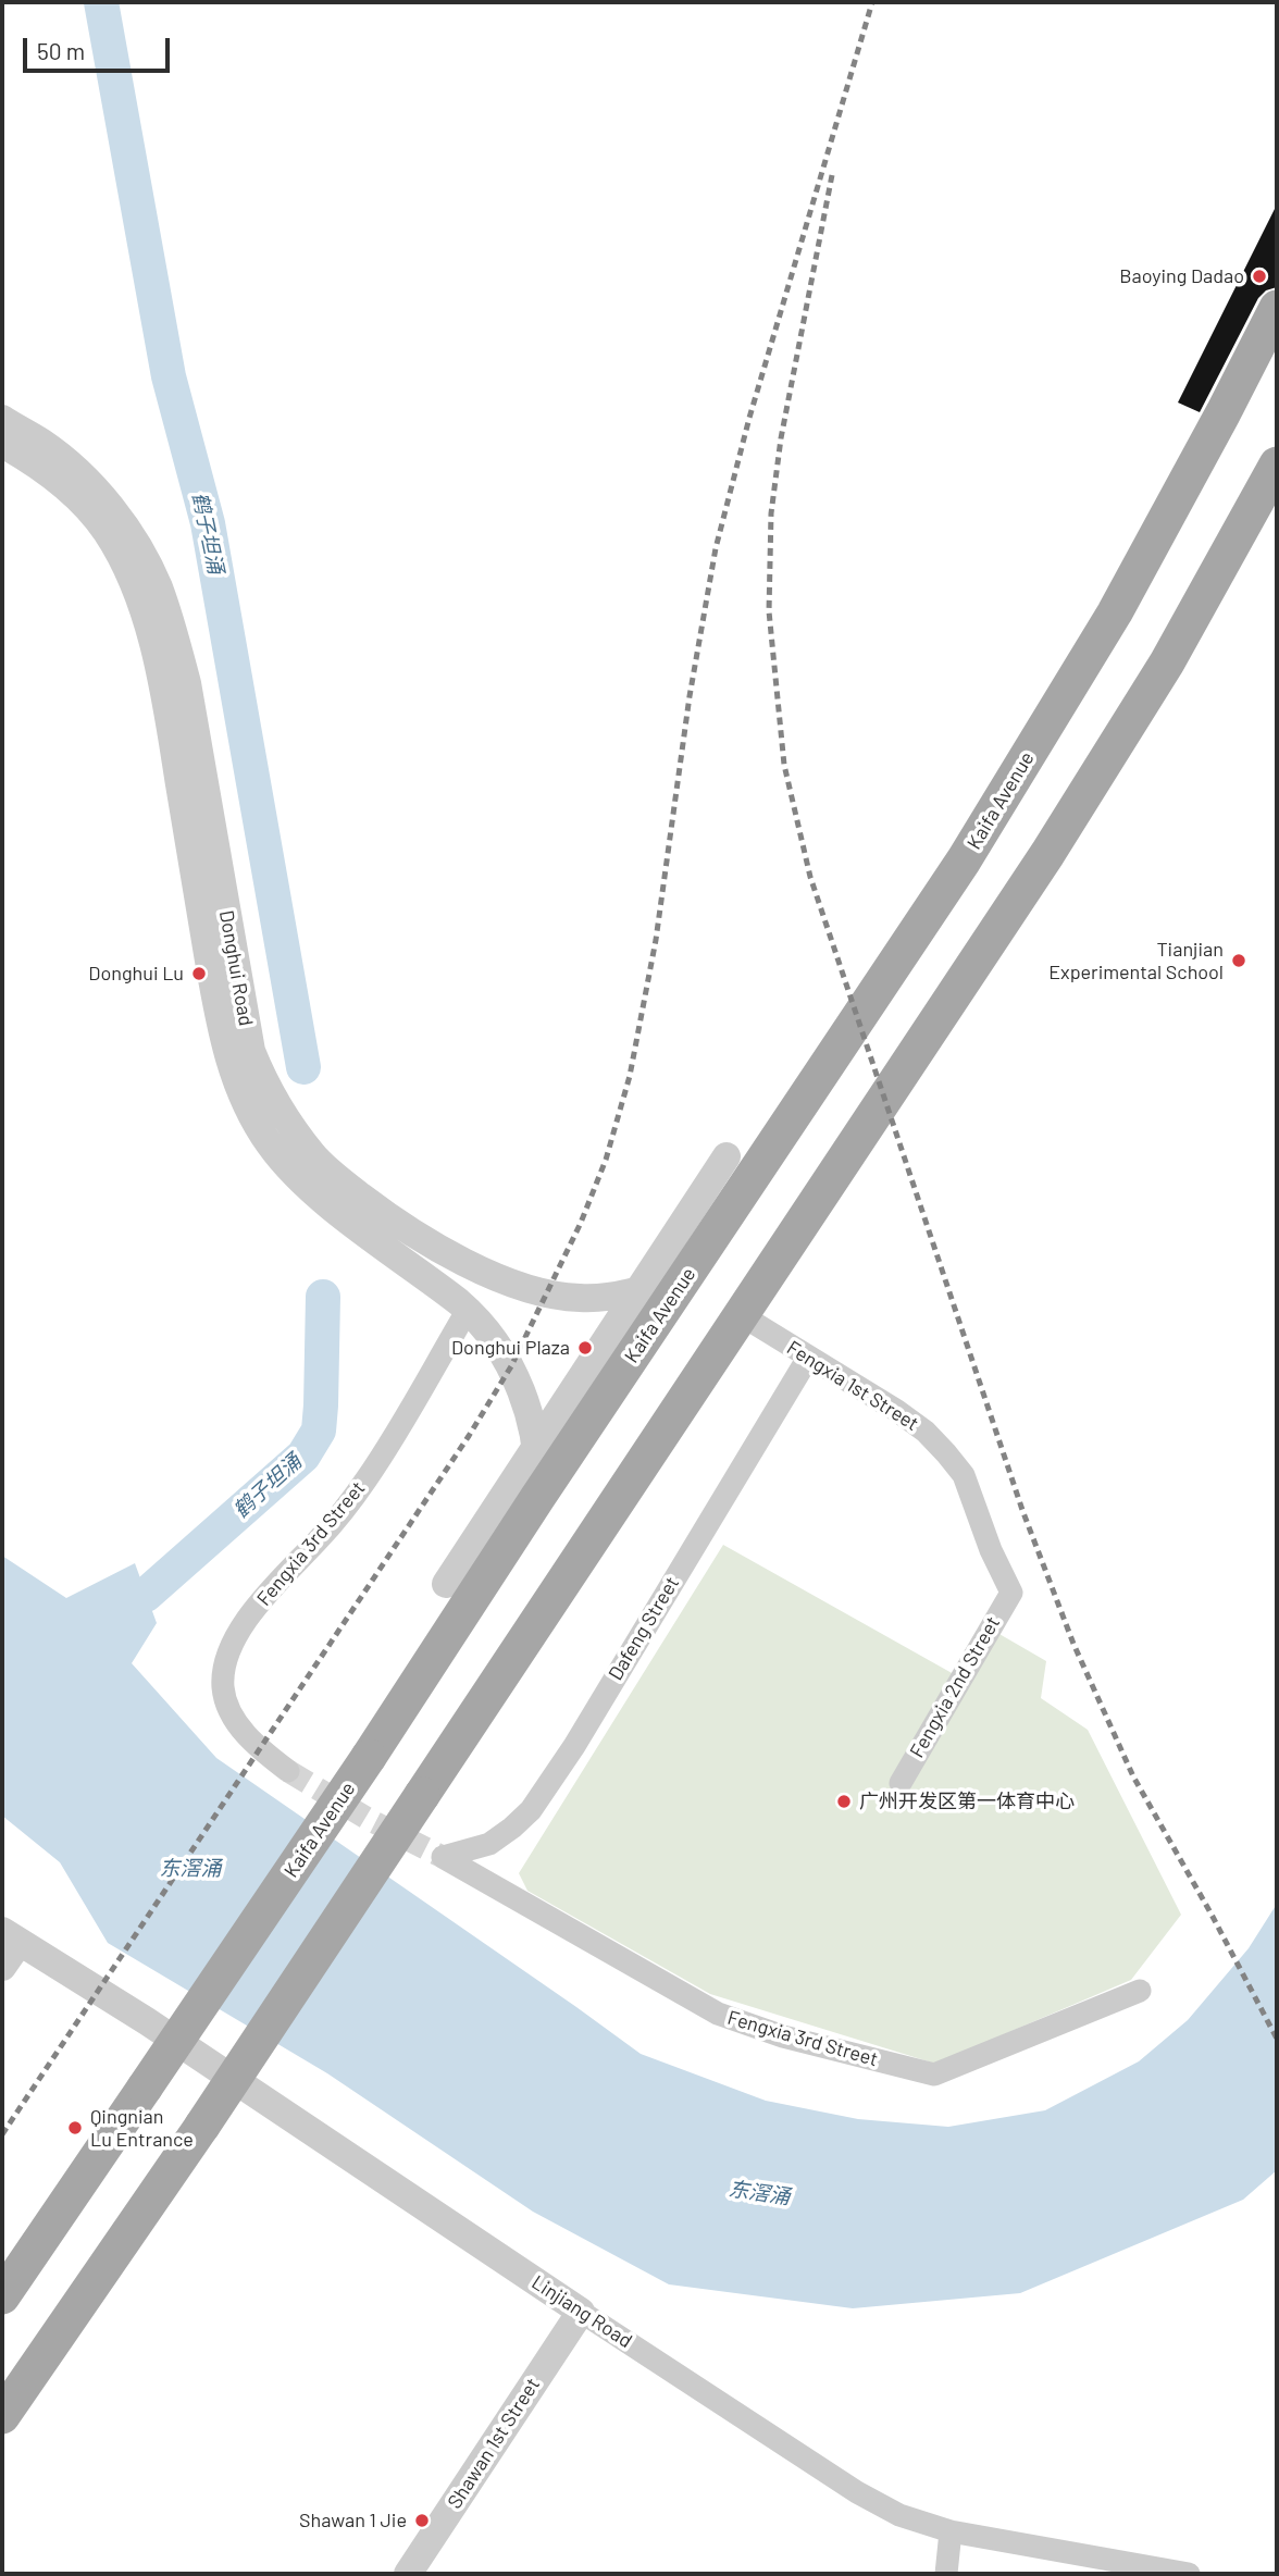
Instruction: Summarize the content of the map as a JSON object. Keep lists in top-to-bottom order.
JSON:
{
  "streets": {
    "main road": ["Kaifa Avenue"],
    "street": [
      "Donghui Road",
      "Fengxia 1st Street",
      "Fengxia 3rd Street",
      "Dafeng Street",
      "Fengxia 2nd Street",
      "Linjiang Road",
      "Shawan 1st Street"
    ]
  },
  "crossings": [
    ["Kaifa Avenue", "Donghui Road"],
    ["Donghui Road", "Fengxia 3rd Street"],
    ["Fengxia 1st Street", "Dafeng Street"],
    ["Fengxia 1st Street", "Fengxia 2nd Street"],
    ["Fengxia 3rd Street", "Dafeng Street"],
    ["Linjiang Road", "Shawan 1st Street"]
  ],
  "water": ["鹤子坦涌", "东滘涌"],
  "places": [
    "Baoying Dadao",
    "Tianjian Experimental School",
    "Donghui Lu",
    "Donghui Plaza",
    "广州开发区第一体育中心",
    "Qingnian Lu Entrance",
    "Shawan 1 Jie"
  ],
  "scale_bar": "50 m"
}
